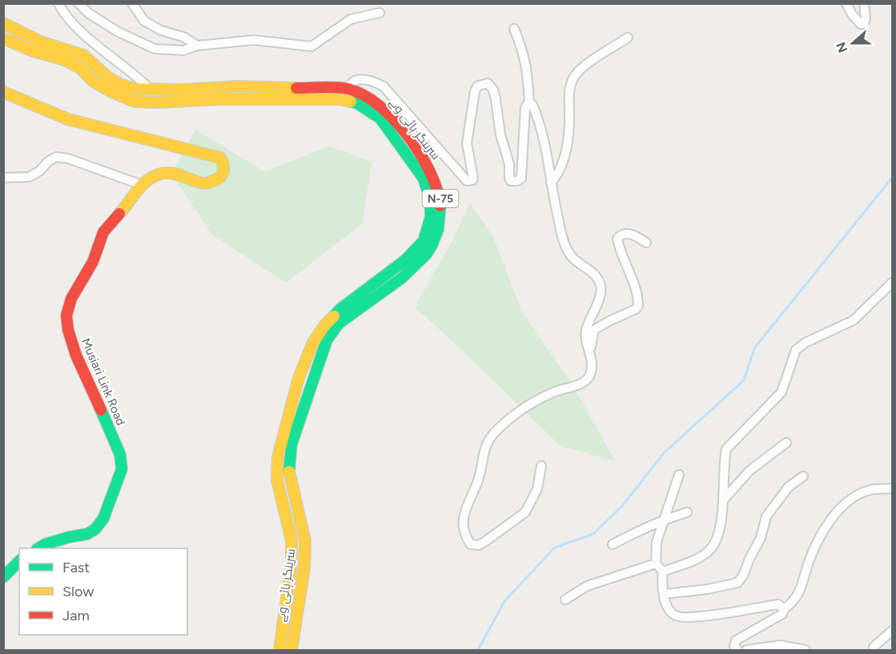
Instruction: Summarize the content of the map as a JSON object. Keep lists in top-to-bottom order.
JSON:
{
  "streets": {
    "main road": ["سرینگر ہائی وے", "N-75", "Musiari Link Road"]
  },
  "legend": ["Fast", "Slow", "Jam"],
  "north": "left"
}
